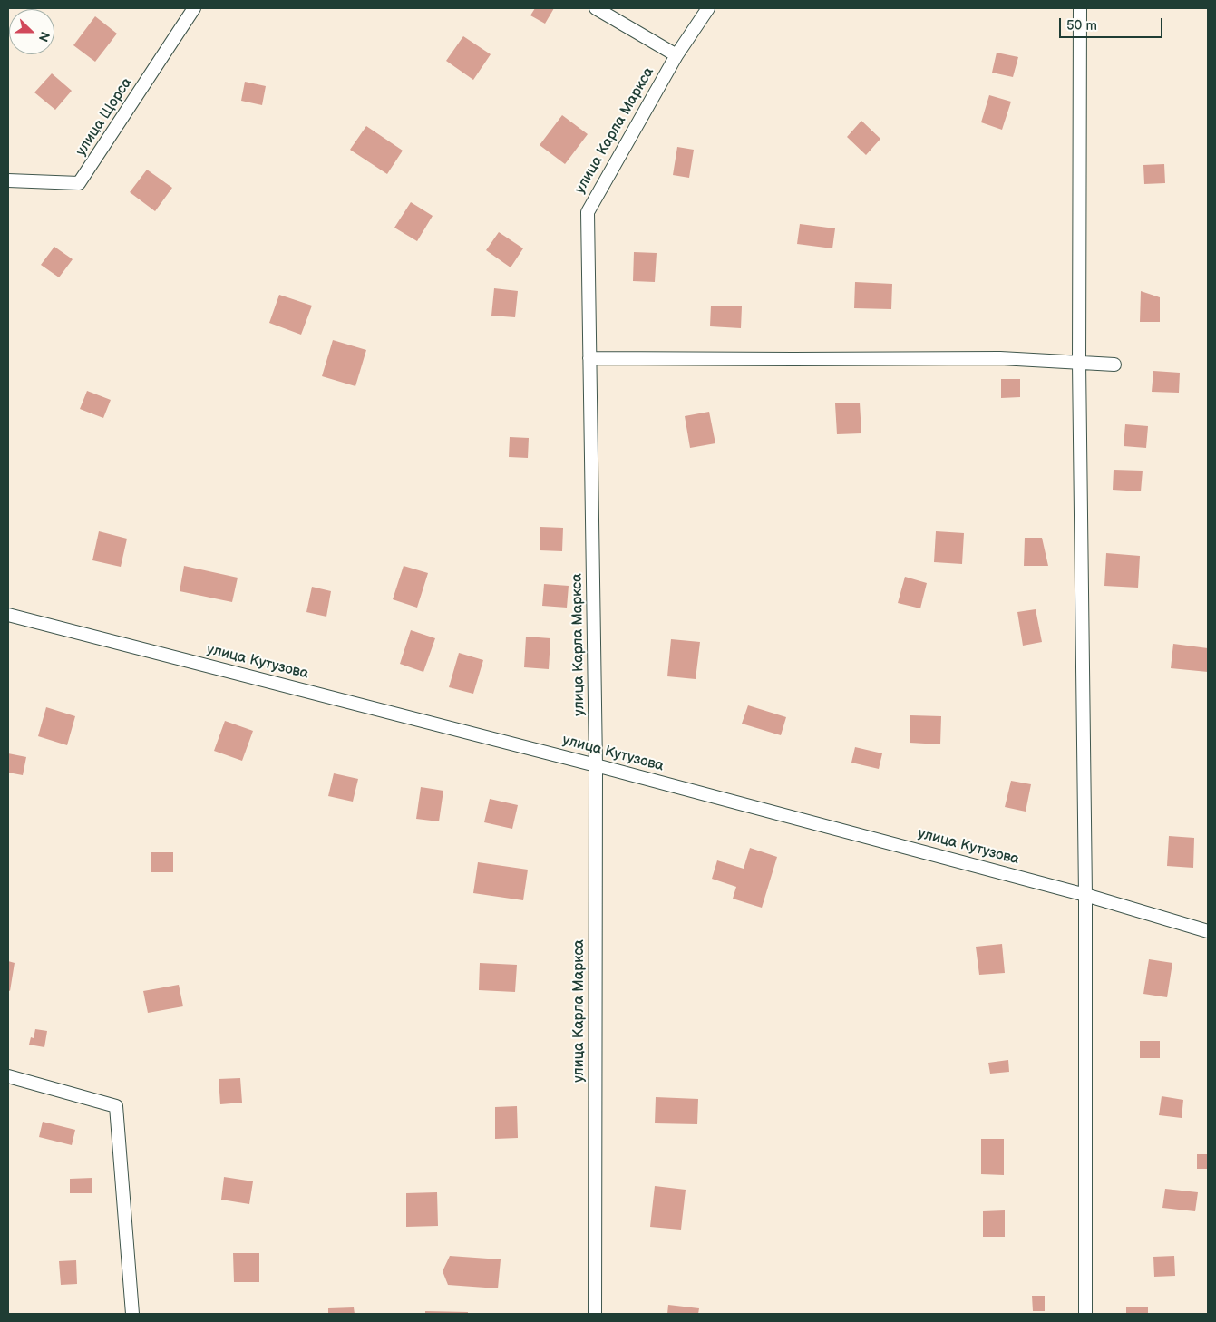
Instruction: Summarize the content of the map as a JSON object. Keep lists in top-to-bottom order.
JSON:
{
  "streets": {
    "street": ["улица Щорса", "улица Карла Маркса", "улица Кутузова"]
  },
  "crossings": [
    ["улица Карла Маркса", "улица Кутузова"]
  ],
  "scale_bar": "50 m",
  "north": "right"
}
